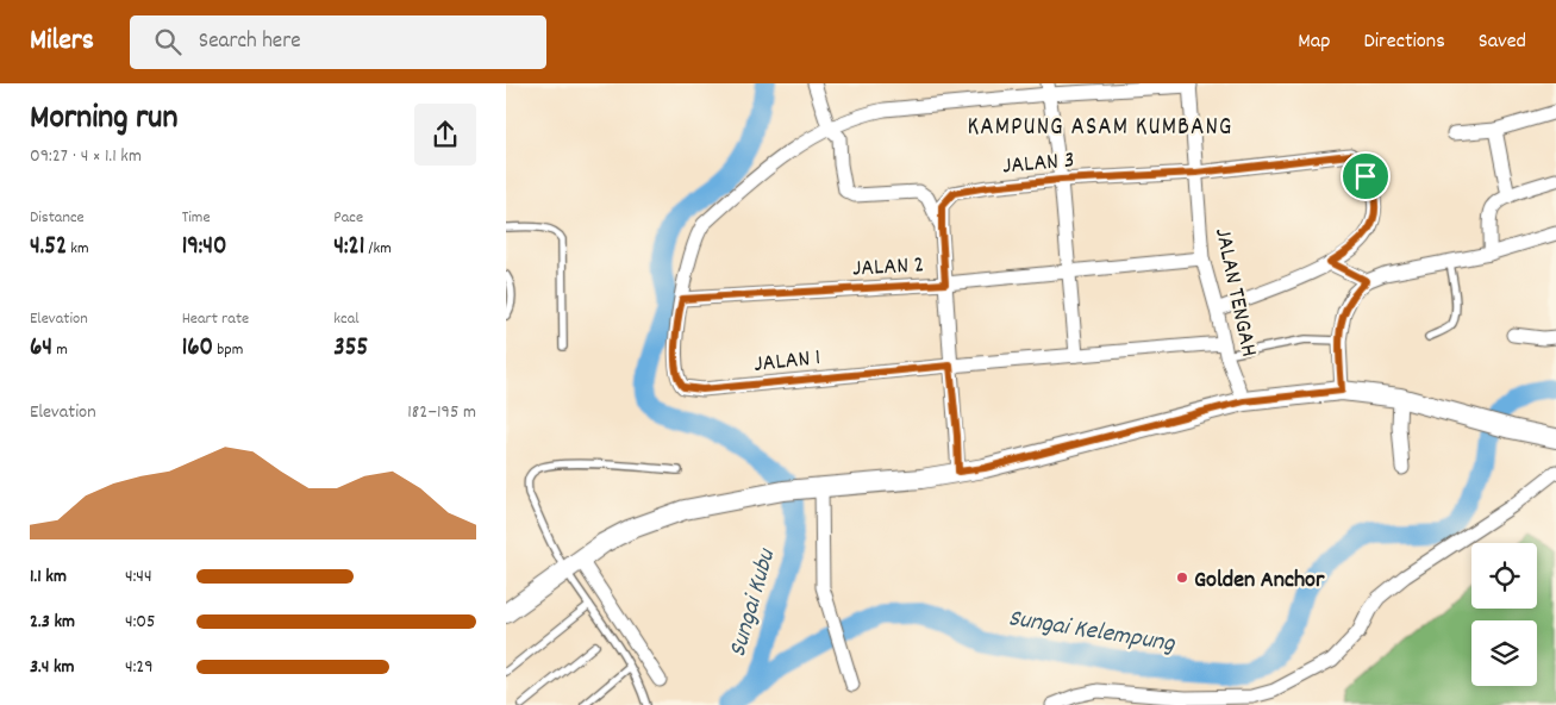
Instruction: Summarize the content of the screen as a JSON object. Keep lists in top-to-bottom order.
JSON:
{
  "streets": {
    "street": [
      "JALAN 3",
      "JALAN 2",
      "JALAN TENGAH",
      "JALAN 1"
    ]
  },
  "crossings": [
    ["JALAN 3", "JALAN TENGAH"],
    ["JALAN 2", "JALAN TENGAH"],
    ["JALAN 2", "JALAN 1"],
    ["JALAN TENGAH", "JALAN 1"]
  ],
  "districts": ["KAMPUNG ASAM KUMBANG"],
  "water": ["Sungai Kubu", "Sungai Kelempung"],
  "places": ["Golden Anchor"],
  "page": {
    "header": "Milers",
    "search": "Search here",
    "nav": ["Map", "Directions", "Saved"],
    "heading": ["Morning run", "09:27 · 4 × 1.1 km"],
    "stats": [
      ["Distance", "4.52 km"],
      ["Time", "19:40"],
      ["Pace", "4:21 /km"],
      ["Elevation", "64 m"],
      ["Heart rate", "160 bpm"],
      ["kcal", "355"]
    ],
    "chart": ["Elevation", "182–195 m"],
    "list": [
      {
        "name": "1.1 km",
        "note": "4:44"
      },
      {
        "name": "2.3 km",
        "note": "4:05"
      },
      {
        "name": "3.4 km",
        "note": "4:29"
      }
    ]
  }
}
